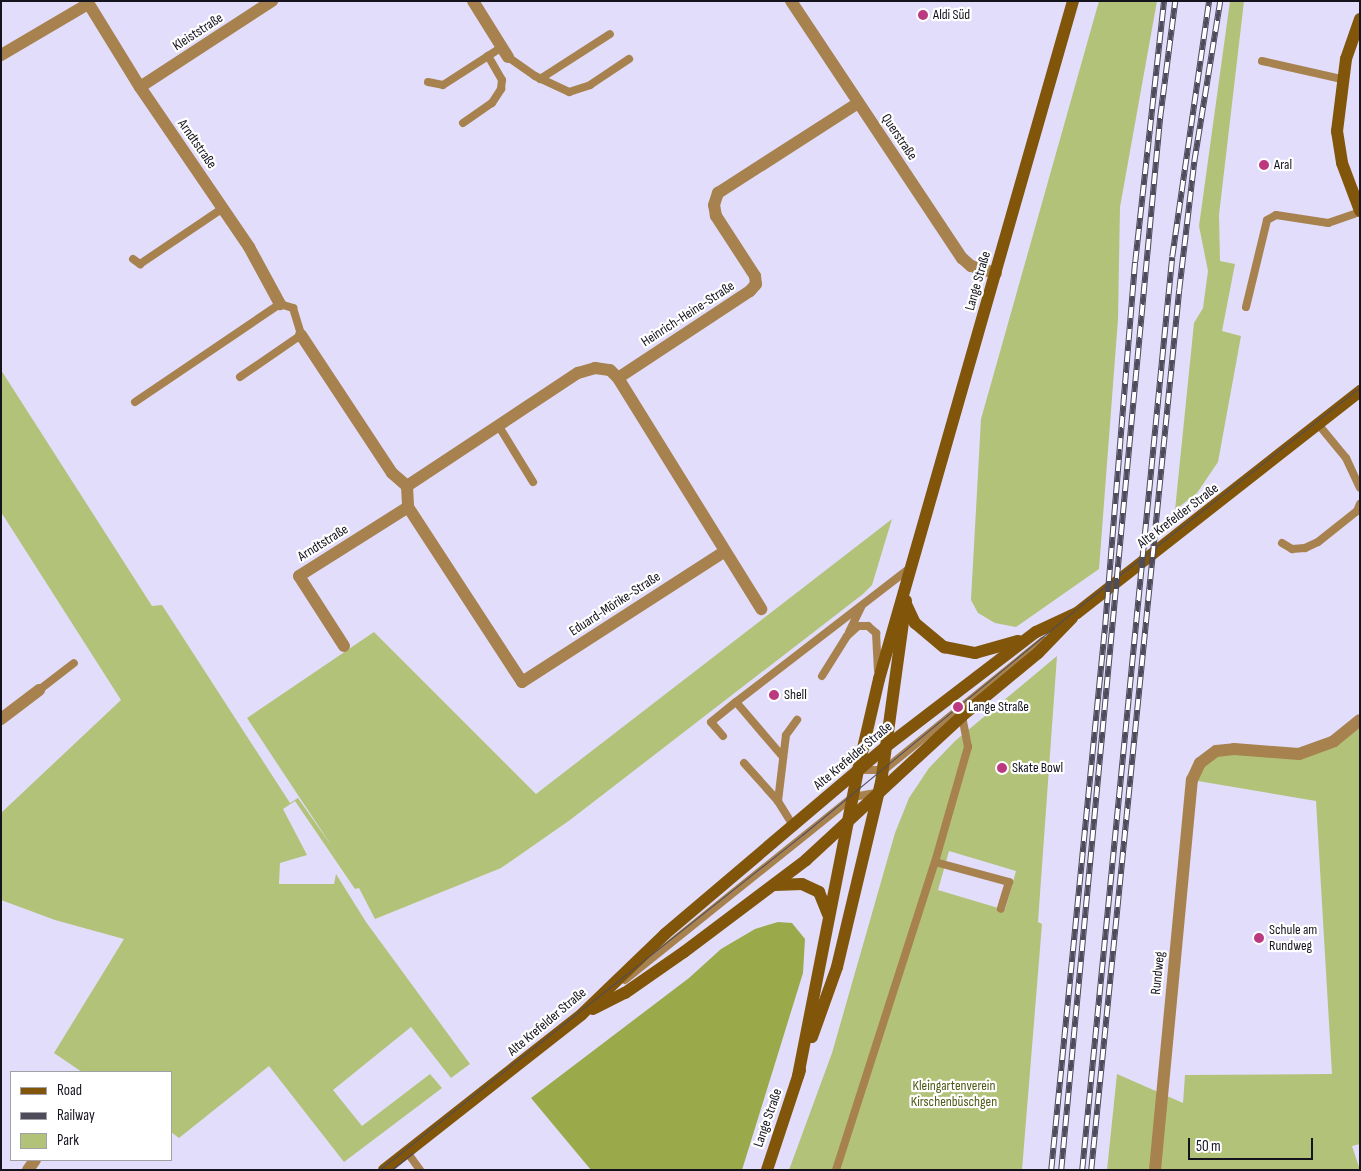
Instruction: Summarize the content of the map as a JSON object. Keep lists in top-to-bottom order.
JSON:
{
  "streets": {
    "street": [
      "Kleiststraße",
      "Querstraße",
      "Arndtstraße",
      "Lange Straße",
      "Heinrich-Heine-Straße",
      "Alte Krefelder Straße",
      "Eduard-Mörike-Straße",
      "Rundweg"
    ]
  },
  "crossings": [
    ["Kleiststraße", "Arndtstraße"],
    ["Querstraße", "Lange Straße"],
    ["Querstraße", "Heinrich-Heine-Straße"],
    ["Arndtstraße", "Eduard-Mörike-Straße"],
    ["Lange Straße", "Alte Krefelder Straße"]
  ],
  "parks": ["Kleingartenverein Kirschenbüschgen"],
  "places": [
    "Aldi Süd",
    "Aral",
    "Shell",
    "Lange Straße",
    "Skate Bowl",
    "Schule am Rundweg"
  ],
  "legend": ["Road", "Railway", "Park"],
  "scale_bar": "50 m"
}
